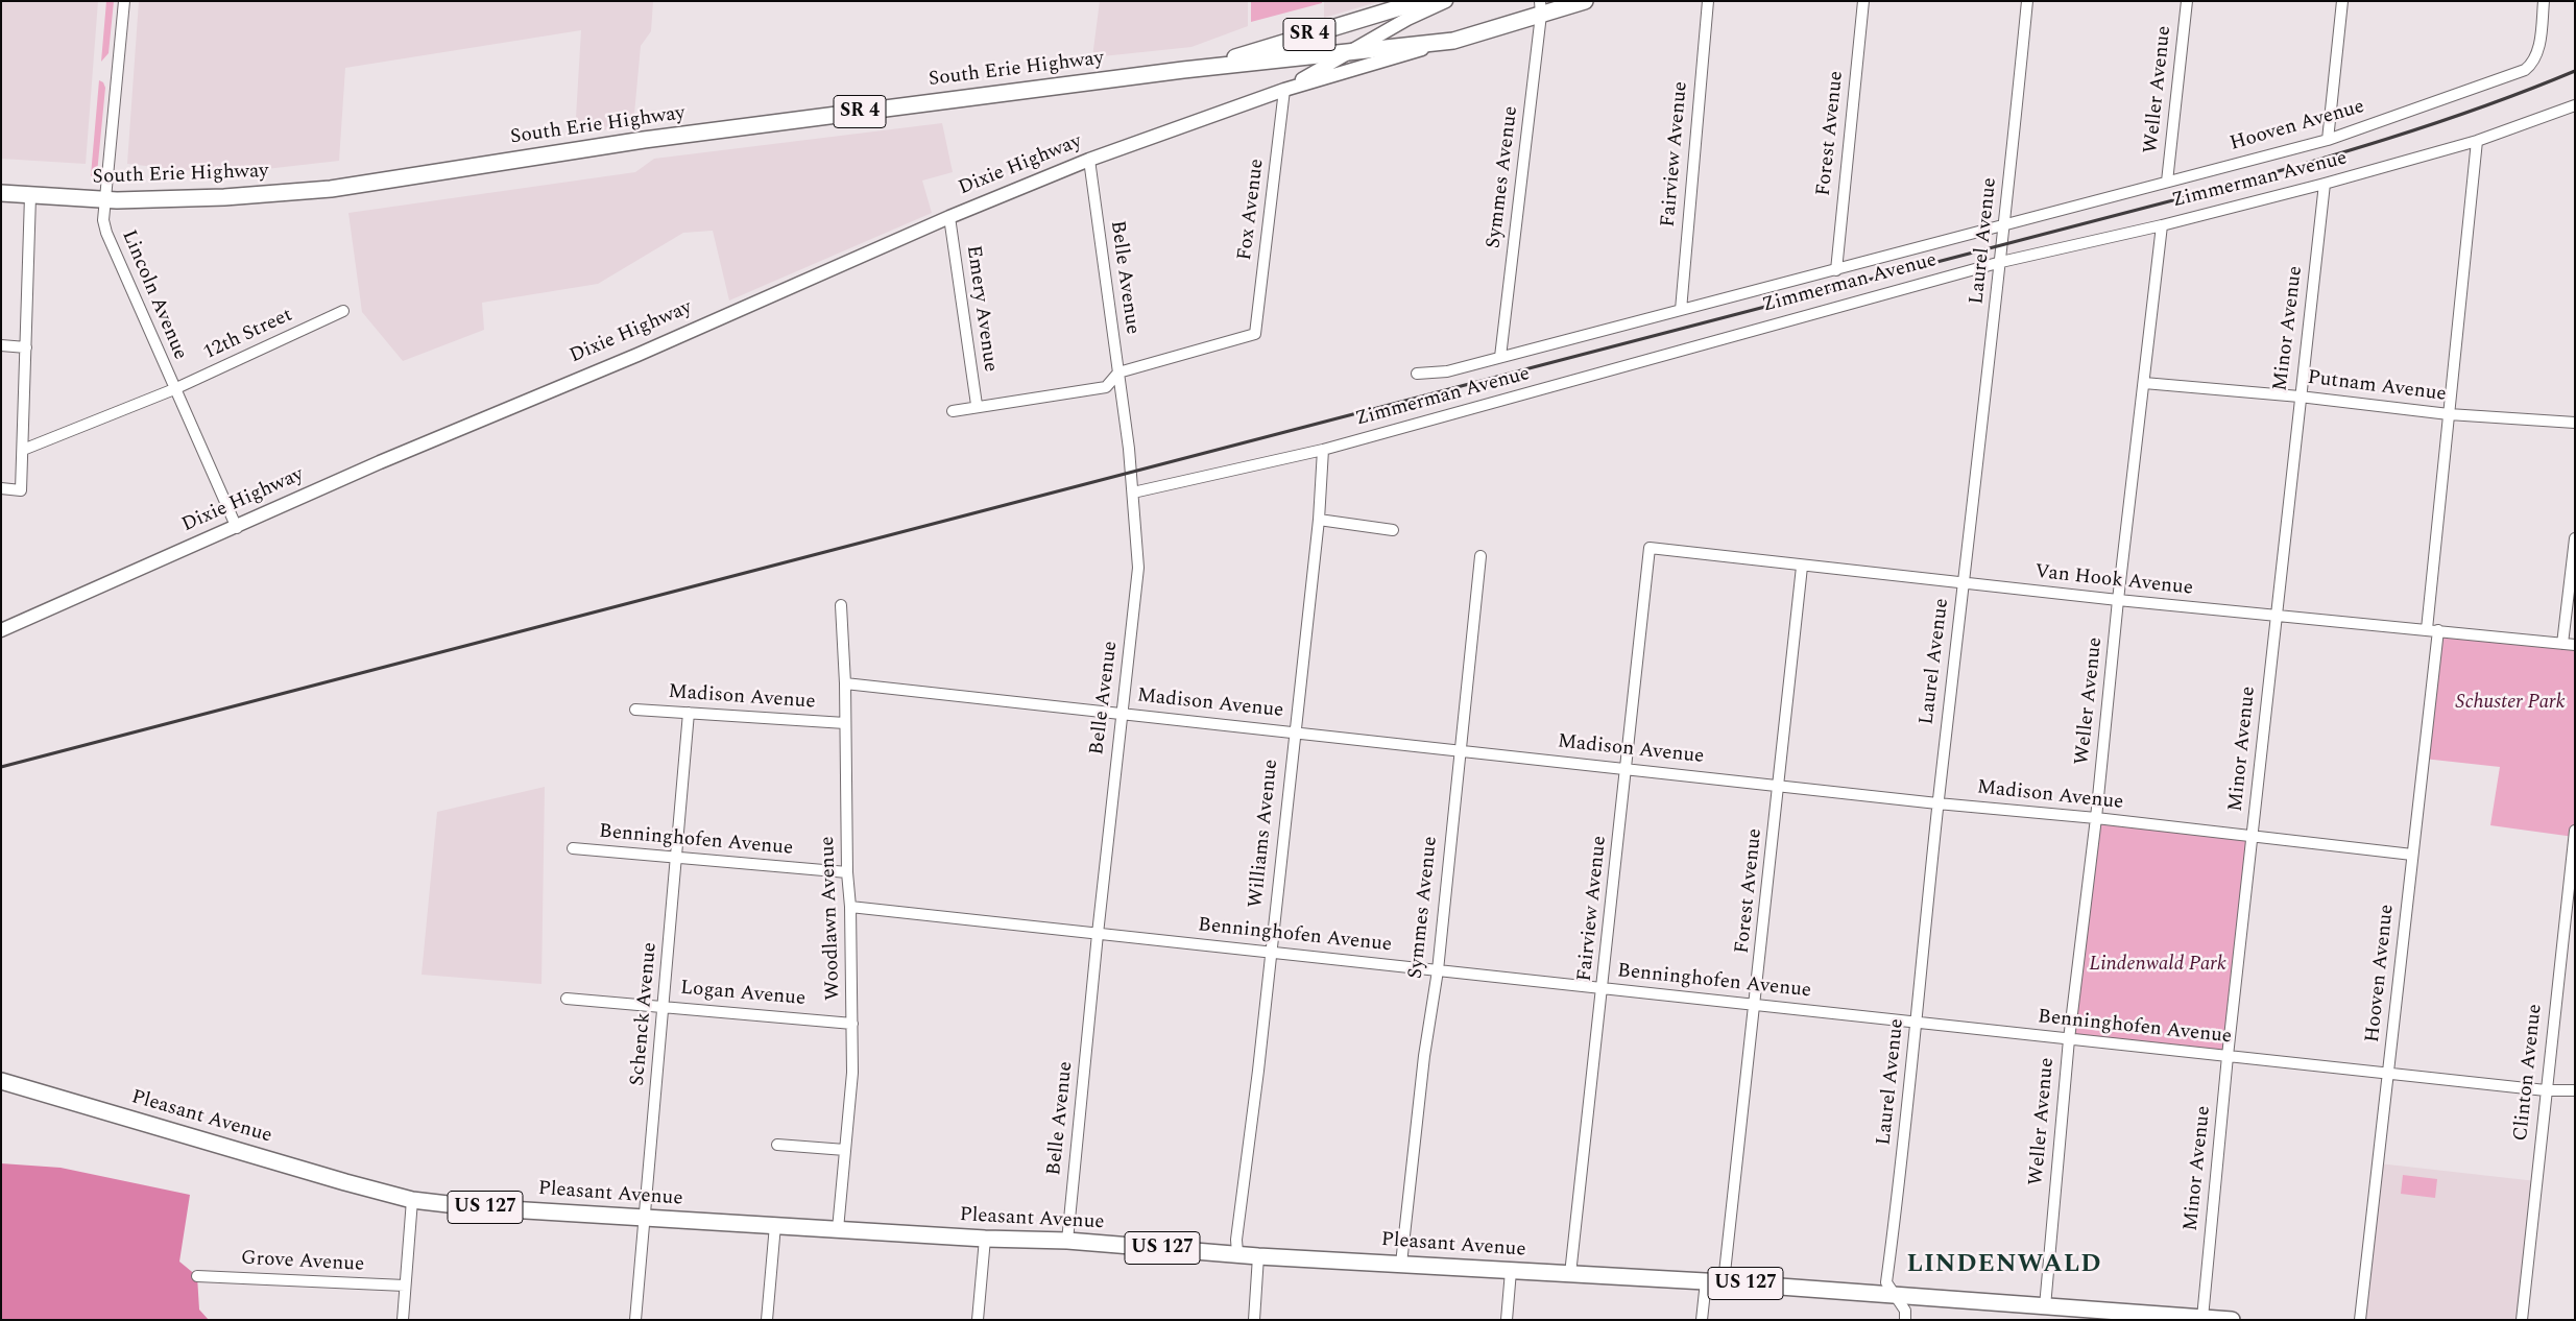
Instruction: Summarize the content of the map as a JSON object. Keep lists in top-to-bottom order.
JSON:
{
  "streets": {
    "main road": [
      "SR 4",
      "South Erie Highway",
      "Dixie Highway",
      "Pleasant Avenue",
      "US 127"
    ],
    "street": [
      "Weller Avenue",
      "Hooven Avenue",
      "Forest Avenue",
      "Fairview Avenue",
      "Symmes Avenue",
      "Zimmerman Avenue",
      "Fox Avenue",
      "Laurel Avenue",
      "Belle Avenue",
      "Lincoln Avenue",
      "Emery Avenue",
      "Minor Avenue",
      "12th Street",
      "Putnam Avenue",
      "Van Hook Avenue",
      "Madison Avenue",
      "Williams Avenue",
      "Benninghofen Avenue",
      "Woodlawn Avenue",
      "Logan Avenue",
      "Schenck Avenue",
      "Clinton Avenue",
      "Grove Avenue"
    ]
  },
  "crossings": [
    ["South Erie Highway", "Dixie Highway"],
    ["South Erie Highway", "Lincoln Avenue"],
    ["Weller Avenue", "Hooven Avenue"],
    ["Weller Avenue", "Zimmerman Avenue"],
    ["Weller Avenue", "Putnam Avenue"],
    ["Weller Avenue", "Van Hook Avenue"],
    ["Weller Avenue", "Madison Avenue"],
    ["Weller Avenue", "Benninghofen Avenue"],
    ["Weller Avenue", "Pleasant Avenue"],
    ["Hooven Avenue", "Zimmerman Avenue"],
    ["Hooven Avenue", "Laurel Avenue"],
    ["Hooven Avenue", "Putnam Avenue"],
    ["Hooven Avenue", "Van Hook Avenue"],
    ["Hooven Avenue", "Madison Avenue"],
    ["Hooven Avenue", "Benninghofen Avenue"],
    ["Forest Avenue", "Zimmerman Avenue"],
    ["Forest Avenue", "Van Hook Avenue"],
    ["Forest Avenue", "Madison Avenue"],
    ["Forest Avenue", "Benninghofen Avenue"],
    ["Forest Avenue", "Pleasant Avenue"],
    ["Fairview Avenue", "Zimmerman Avenue"],
    ["Fairview Avenue", "Van Hook Avenue"],
    ["Fairview Avenue", "Madison Avenue"],
    ["Fairview Avenue", "Benninghofen Avenue"],
    ["Fairview Avenue", "Pleasant Avenue"],
    ["Dixie Highway", "Symmes Avenue"],
    ["Dixie Highway", "Fox Avenue"],
    ["Dixie Highway", "Belle Avenue"],
    ["Dixie Highway", "Lincoln Avenue"],
    ["Dixie Highway", "Emery Avenue"],
    ["Symmes Avenue", "Zimmerman Avenue"],
    ["Symmes Avenue", "Madison Avenue"],
    ["Symmes Avenue", "Benninghofen Avenue"],
    ["Symmes Avenue", "Pleasant Avenue"],
    ["Zimmerman Avenue", "Laurel Avenue"],
    ["Zimmerman Avenue", "Belle Avenue"],
    ["Zimmerman Avenue", "Minor Avenue"],
    ["Zimmerman Avenue", "Williams Avenue"],
    ["Fox Avenue", "Belle Avenue"],
    ["Laurel Avenue", "Van Hook Avenue"],
    ["Laurel Avenue", "Madison Avenue"],
    ["Laurel Avenue", "Benninghofen Avenue"],
    ["Laurel Avenue", "Pleasant Avenue"],
    ["Belle Avenue", "Madison Avenue"],
    ["Belle Avenue", "Benninghofen Avenue"],
    ["Belle Avenue", "Pleasant Avenue"],
    ["Lincoln Avenue", "12th Street"],
    ["Minor Avenue", "Putnam Avenue"],
    ["Minor Avenue", "Van Hook Avenue"],
    ["Minor Avenue", "Madison Avenue"],
    ["Minor Avenue", "Benninghofen Avenue"],
    ["Minor Avenue", "Pleasant Avenue"],
    ["Madison Avenue", "Williams Avenue"],
    ["Madison Avenue", "Woodlawn Avenue"],
    ["Madison Avenue", "Schenck Avenue"],
    ["Williams Avenue", "Benninghofen Avenue"],
    ["Williams Avenue", "Pleasant Avenue"],
    ["Benninghofen Avenue", "Woodlawn Avenue"],
    ["Benninghofen Avenue", "Schenck Avenue"],
    ["Benninghofen Avenue", "Clinton Avenue"],
    ["Woodlawn Avenue", "Logan Avenue"],
    ["Woodlawn Avenue", "Pleasant Avenue"],
    ["Logan Avenue", "Schenck Avenue"],
    ["Schenck Avenue", "Pleasant Avenue"]
  ],
  "districts": ["LINDENWALD"],
  "parks": ["Schuster Park", "Lindenwald Park"]
}
